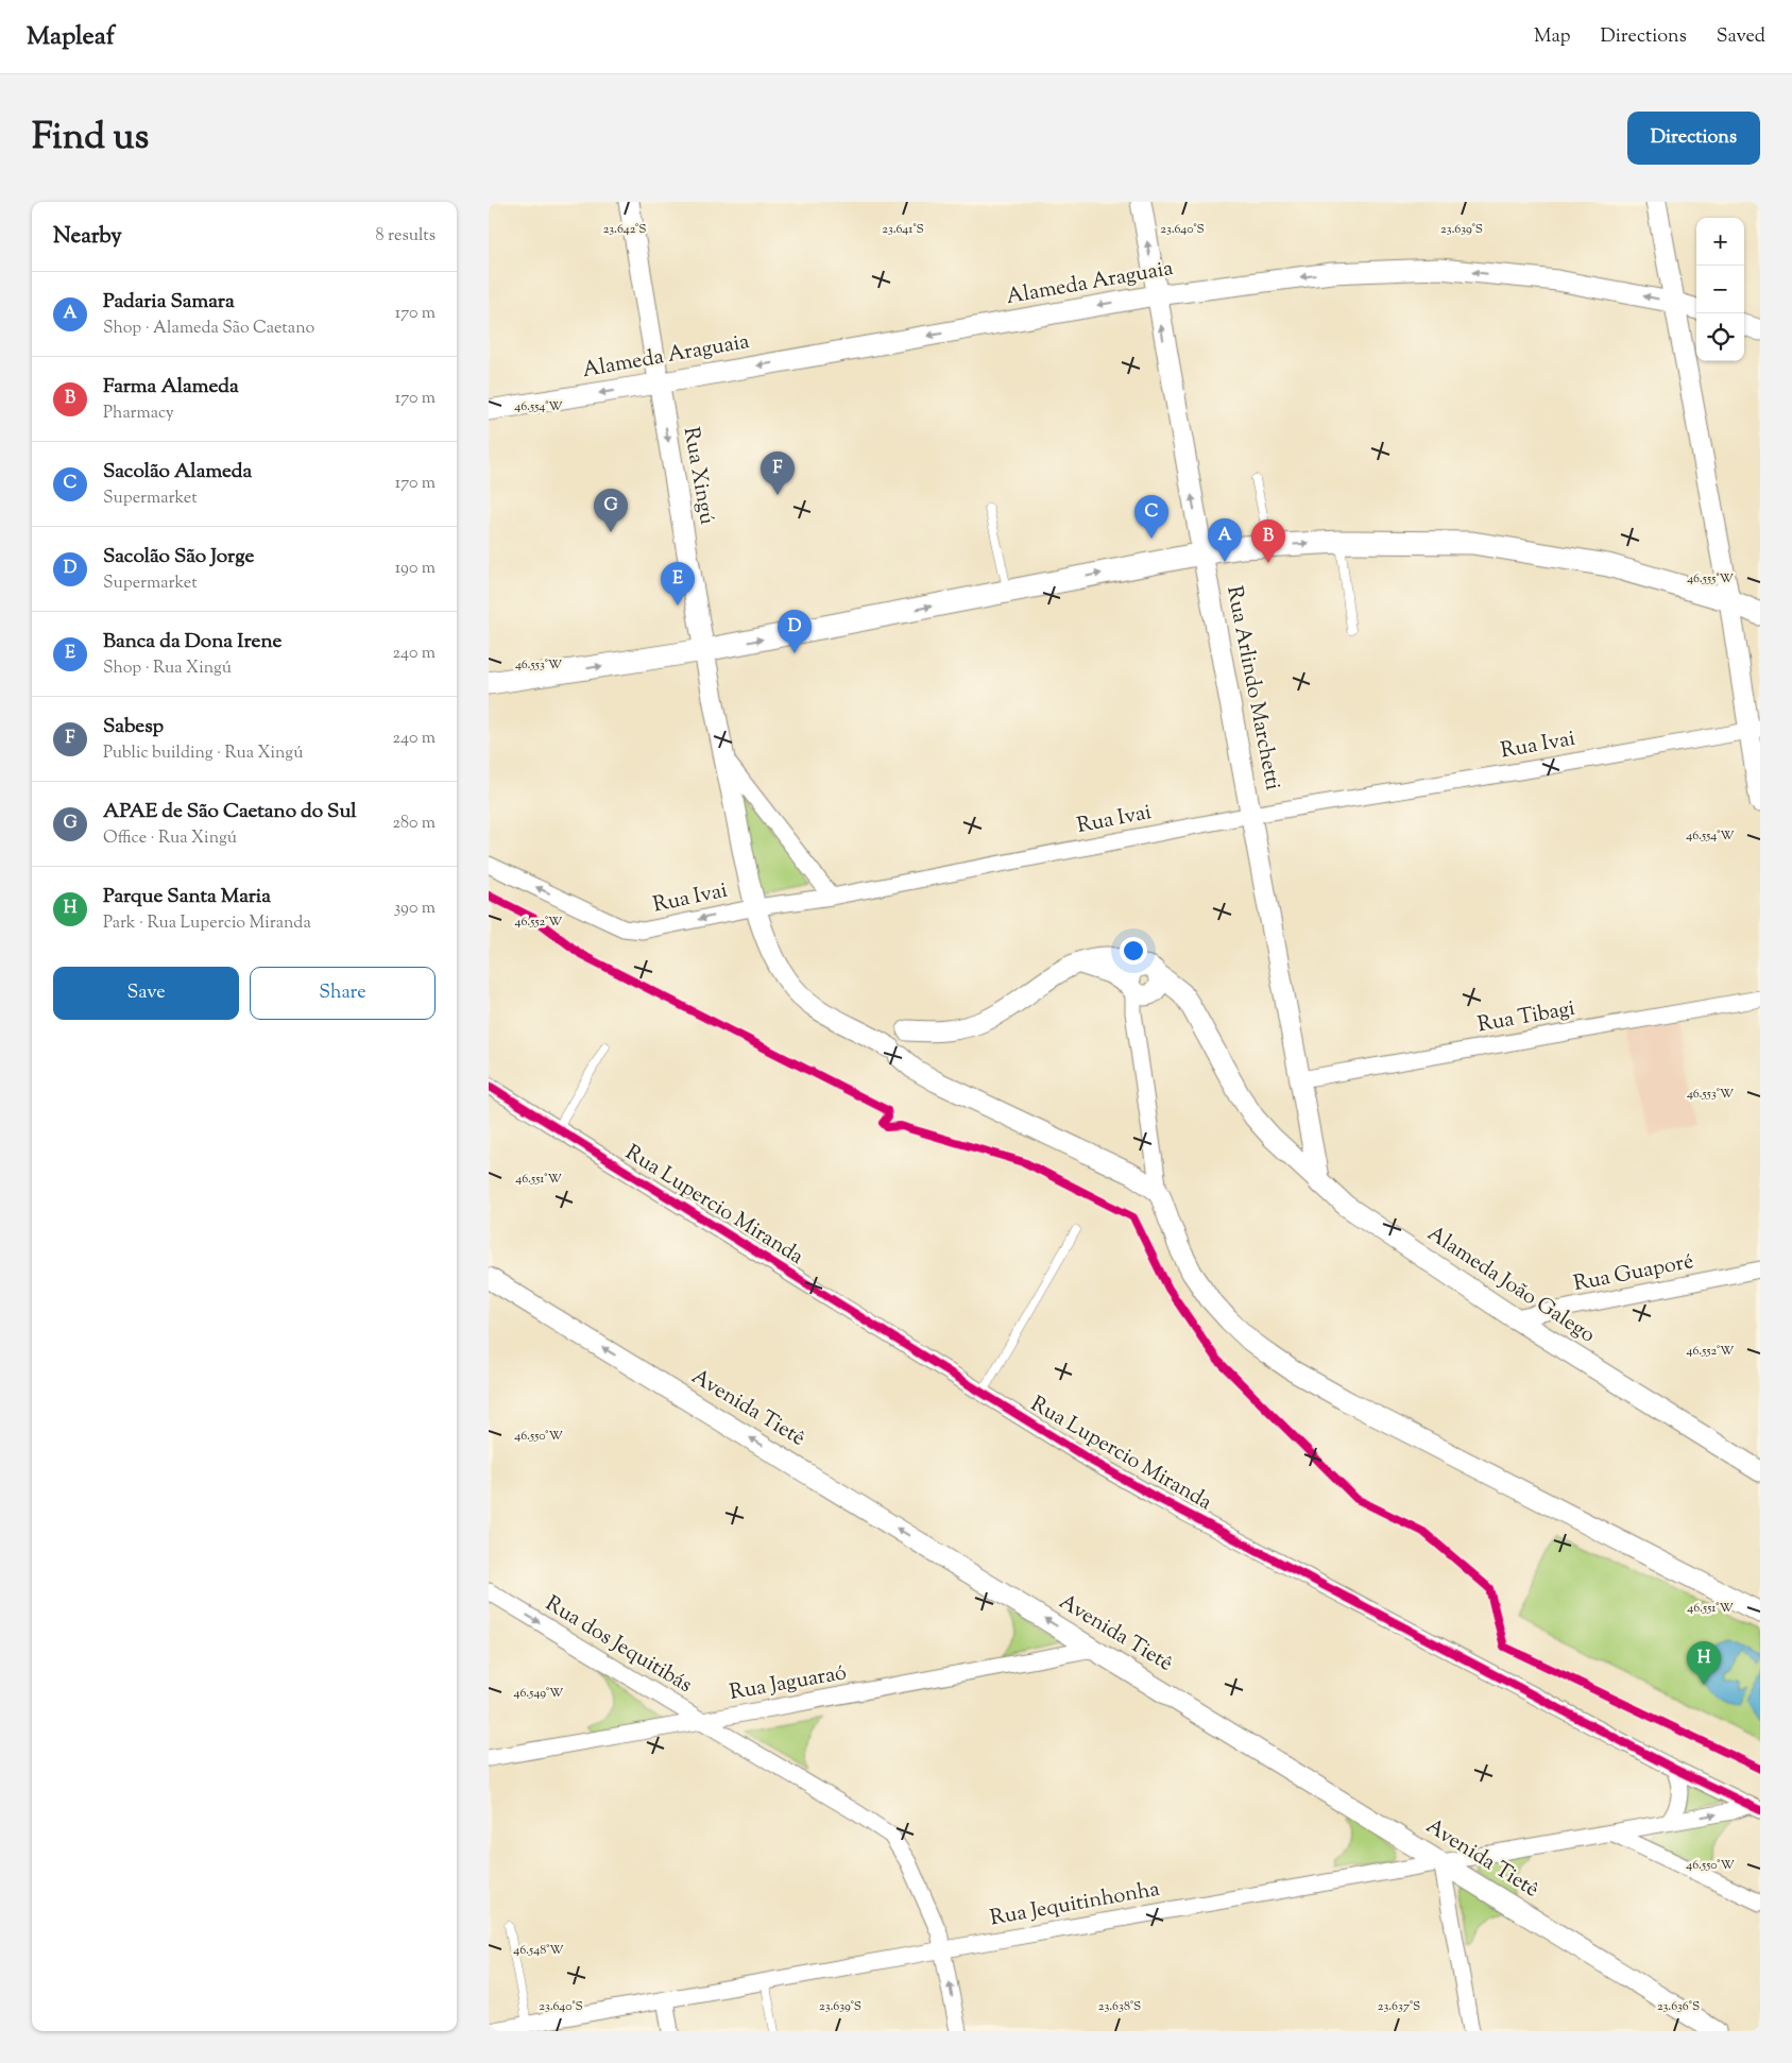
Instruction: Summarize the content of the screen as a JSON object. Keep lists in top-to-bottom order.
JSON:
{
  "streets": {
    "street": [
      "Alameda Araguaia",
      "Rua Xingú",
      "Rua Arlindo Marchetti",
      "Rua Ivai",
      "Rua Tibagi",
      "Rua Lupercio Miranda",
      "Rua Guaporé",
      "Alameda João Galego",
      "Avenida Tietê",
      "Rua dos Jequitibás",
      "Rua Jaguaraó",
      "Rua Jequitinhonha"
    ]
  },
  "crossings": [
    ["Alameda Araguaia", "Rua Xingú"],
    ["Alameda Araguaia", "Rua Arlindo Marchetti"],
    ["Rua Xingú", "Rua Ivai"],
    ["Rua Arlindo Marchetti", "Rua Ivai"],
    ["Rua Arlindo Marchetti", "Rua Tibagi"],
    ["Rua Arlindo Marchetti", "Alameda João Galego"],
    ["Rua Lupercio Miranda", "Rua Jequitinhonha"],
    ["Rua Guaporé", "Alameda João Galego"],
    ["Avenida Tietê", "Rua Jaguaraó"],
    ["Avenida Tietê", "Rua Jequitinhonha"],
    ["Rua dos Jequitibás", "Rua Jaguaraó"],
    ["Rua dos Jequitibás", "Rua Jequitinhonha"]
  ],
  "one_way": ["Alameda Araguaia", "Rua Arlindo Marchetti", "Avenida Tietê"],
  "page": {
    "header": "Mapleaf",
    "nav": ["Map", "Directions", "Saved"],
    "title": "Find us",
    "buttons": [
      "Directions",
      ["Save", "Share"]
    ],
    "heading": ["Nearby", "8 results"],
    "map_buttons": ["+", "−"],
    "list": [
      {
        "mark": "A",
        "name": "Padaria Samara",
        "note": "Shop · Alameda São Caetano",
        "value": "170 m"
      },
      {
        "mark": "B",
        "name": "Farma Alameda",
        "note": "Pharmacy",
        "value": "170 m"
      },
      {
        "mark": "C",
        "name": "Sacolão Alameda",
        "note": "Supermarket",
        "value": "170 m"
      },
      {
        "mark": "D",
        "name": "Sacolão São Jorge",
        "note": "Supermarket",
        "value": "190 m"
      },
      {
        "mark": "E",
        "name": "Banca da Dona Irene",
        "note": "Shop · Rua Xingú",
        "value": "240 m"
      },
      {
        "mark": "F",
        "name": "Sabesp",
        "note": "Public building · Rua Xingú",
        "value": "240 m"
      },
      {
        "mark": "G",
        "name": "APAE de São Caetano do Sul",
        "note": "Office · Rua Xingú",
        "value": "280 m"
      },
      {
        "mark": "H",
        "name": "Parque Santa Maria",
        "note": "Park · Rua Lupercio Miranda",
        "value": "390 m"
      }
    ],
    "pins": [
      "F",
      "G",
      "C",
      "A",
      "B",
      "E",
      "D",
      "H"
    ]
  },
  "coordinates": [
    "23.642°S",
    "23.641°S",
    "23.640°S",
    "23.639°S",
    "46.554°W",
    "46.555°W",
    "46.553°W",
    "46.552°W",
    "46.551°W",
    "46.550°W",
    "46.549°W",
    "46.548°W",
    "23.638°S",
    "23.637°S",
    "23.636°S"
  ]
}
